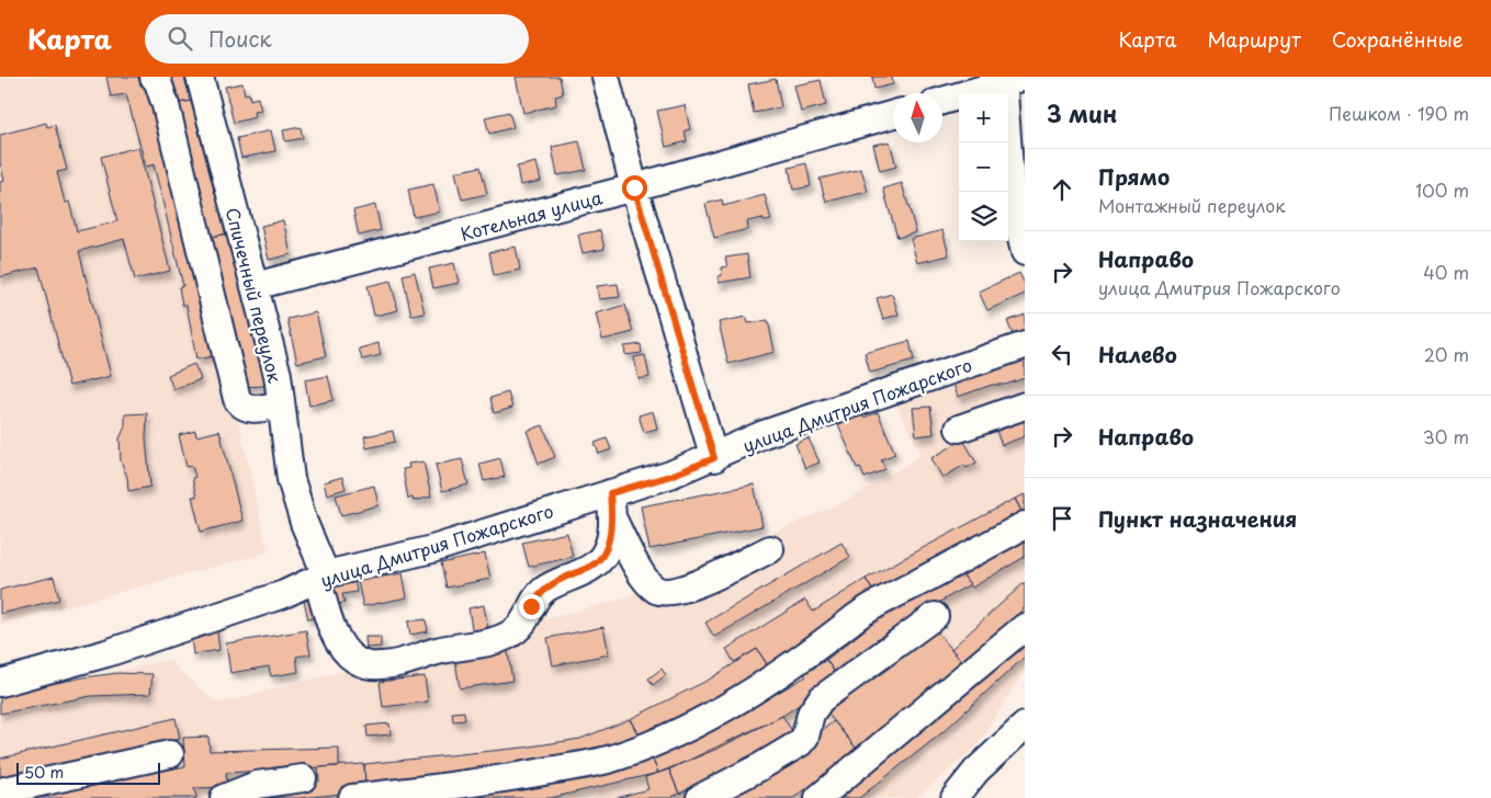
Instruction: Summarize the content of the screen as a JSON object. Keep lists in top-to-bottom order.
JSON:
{
  "streets": {
    "street": ["Котельная улица", "Спичечный переулок", "улица Дмитрия Пожарского"]
  },
  "crossings": [
    ["Котельная улица", "Спичечный переулок"],
    ["Спичечный переулок", "улица Дмитрия Пожарского"]
  ],
  "scale_bar": "50 m",
  "north": "top",
  "page": {
    "header": "Карта",
    "search": "Поиск",
    "nav": ["Карта", "Маршрут", "Сохранённые"],
    "heading": ["3 мин", "Пешком · 190 m"],
    "map_buttons": ["+", "−"],
    "list": [
      ["Прямо", "Монтажный переулок", "100 m"],
      ["Направо", "улица Дмитрия Пожарского", "40 m"],
      ["Налево", "20 m"],
      ["Направо", "30 m"],
      "Пункт назначения"
    ],
    "scale": "50 m"
  }
}
